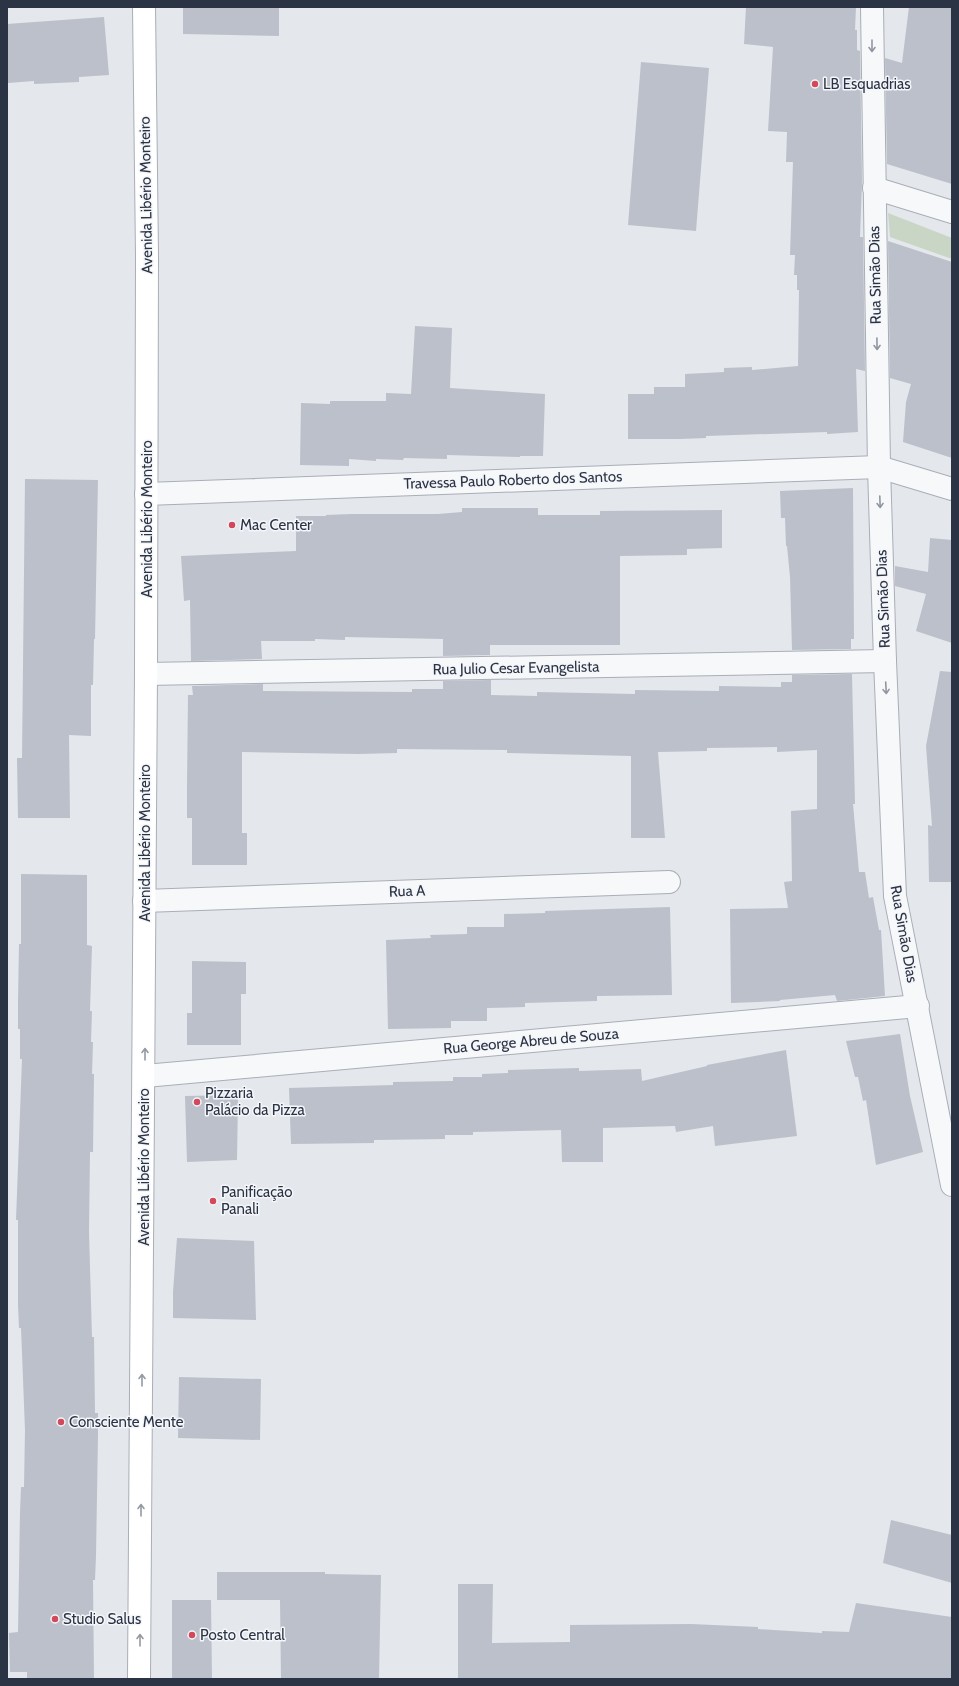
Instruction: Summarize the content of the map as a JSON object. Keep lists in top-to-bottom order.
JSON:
{
  "streets": {
    "main road": ["Avenida Libério Monteiro"],
    "street": [
      "Rua Simão Dias",
      "Travessa Paulo Roberto dos Santos",
      "Rua Julio Cesar Evangelista",
      "Rua A",
      "Rua George Abreu de Souza"
    ]
  },
  "crossings": [
    ["Avenida Libério Monteiro", "Travessa Paulo Roberto dos Santos"],
    ["Avenida Libério Monteiro", "Rua Julio Cesar Evangelista"],
    ["Avenida Libério Monteiro", "Rua A"],
    ["Avenida Libério Monteiro", "Rua George Abreu de Souza"],
    ["Rua Simão Dias", "Travessa Paulo Roberto dos Santos"],
    ["Rua Simão Dias", "Rua Julio Cesar Evangelista"],
    ["Rua Simão Dias", "Rua George Abreu de Souza"]
  ],
  "one_way": ["Avenida Libério Monteiro", "Rua Simão Dias"],
  "places": [
    "LB Esquadrias",
    "Mac Center",
    "Pizzaria Palácio da Pizza",
    "Panificação Panali",
    "Consciente Mente",
    "Studio Salus",
    "Posto Central"
  ]
}
